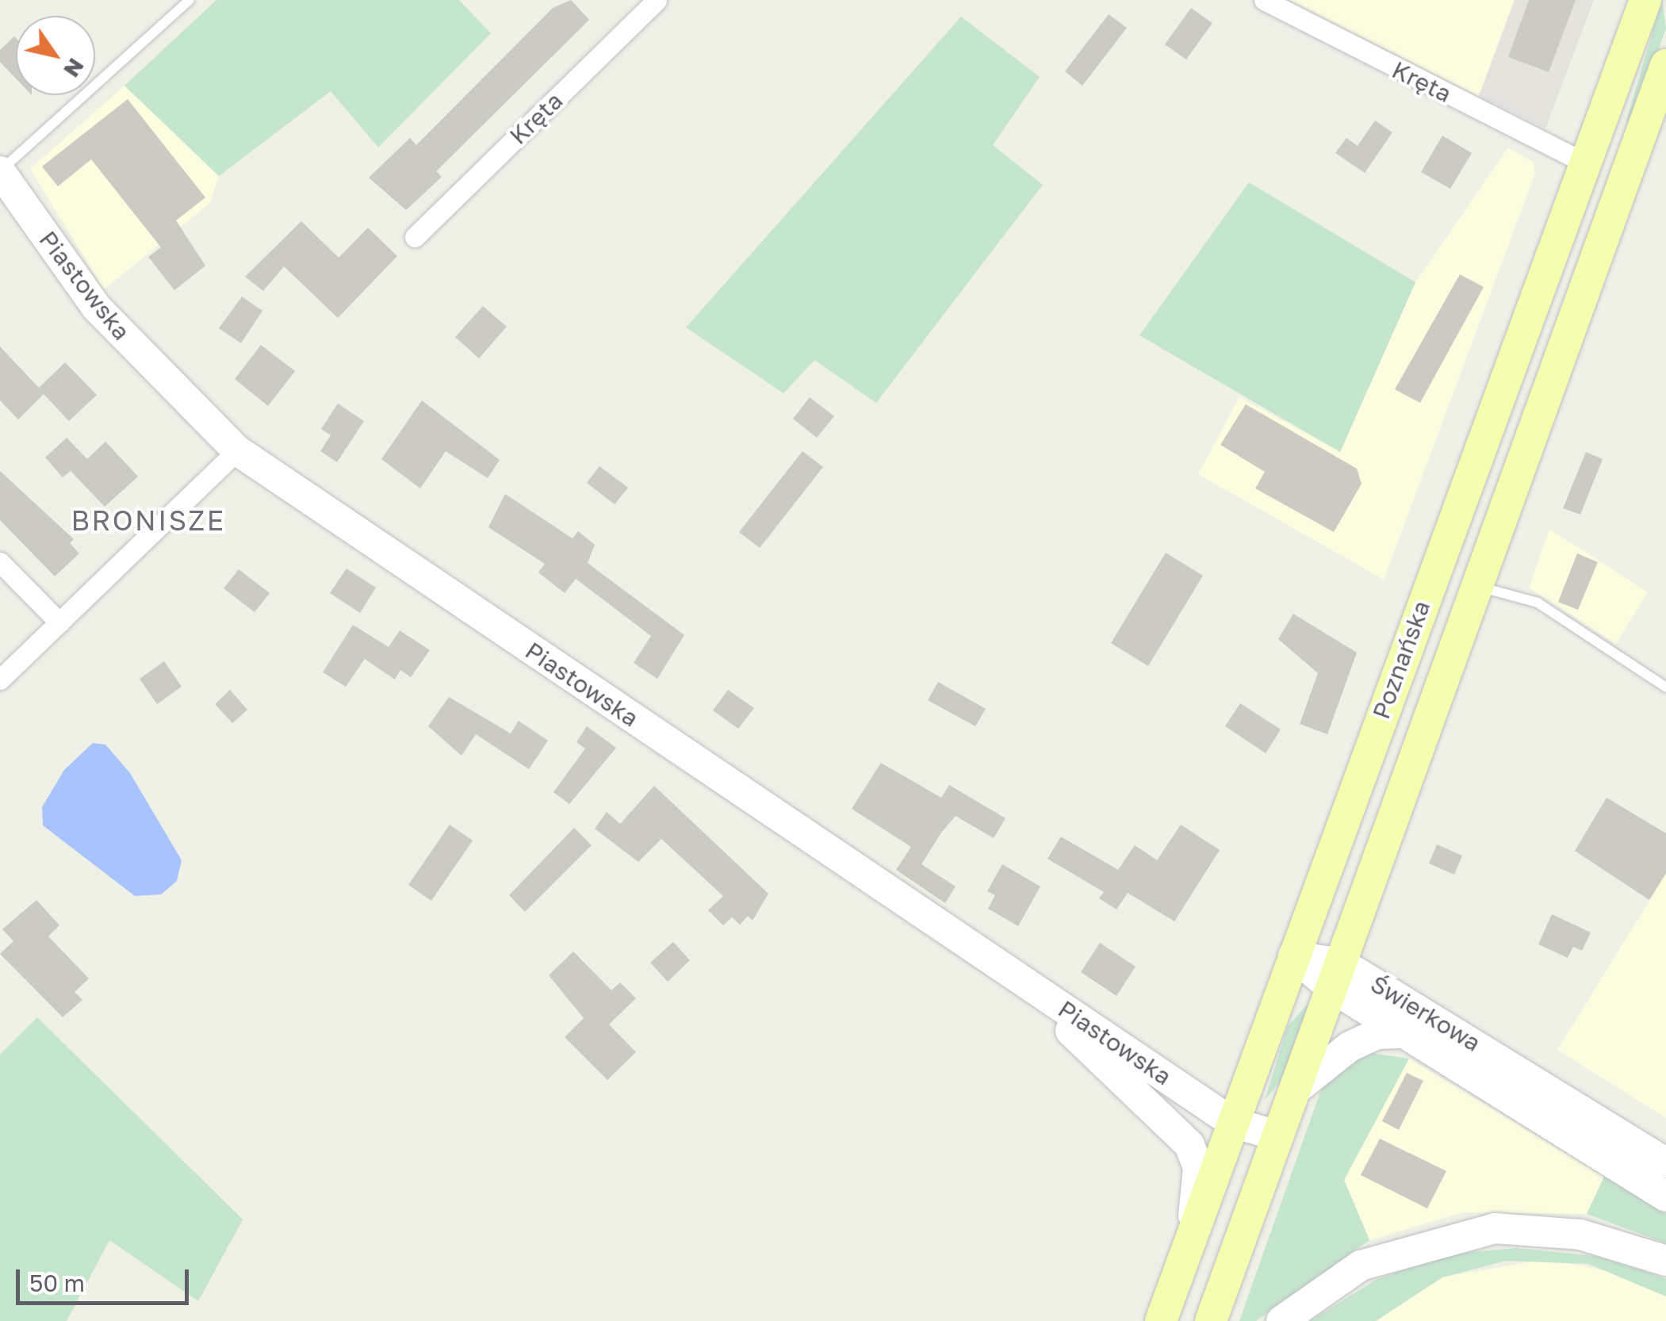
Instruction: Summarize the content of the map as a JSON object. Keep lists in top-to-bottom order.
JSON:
{
  "streets": {
    "main road": ["Poznańska"],
    "street": ["Kręta", "Piastowska", "Świerkowa"]
  },
  "crossings": [
    ["Kręta", "Poznańska"],
    ["Piastowska", "Poznańska"],
    ["Poznańska", "Świerkowa"]
  ],
  "districts": ["BRONISZE"],
  "scale_bar": "50 m",
  "north": "bottom right"
}
